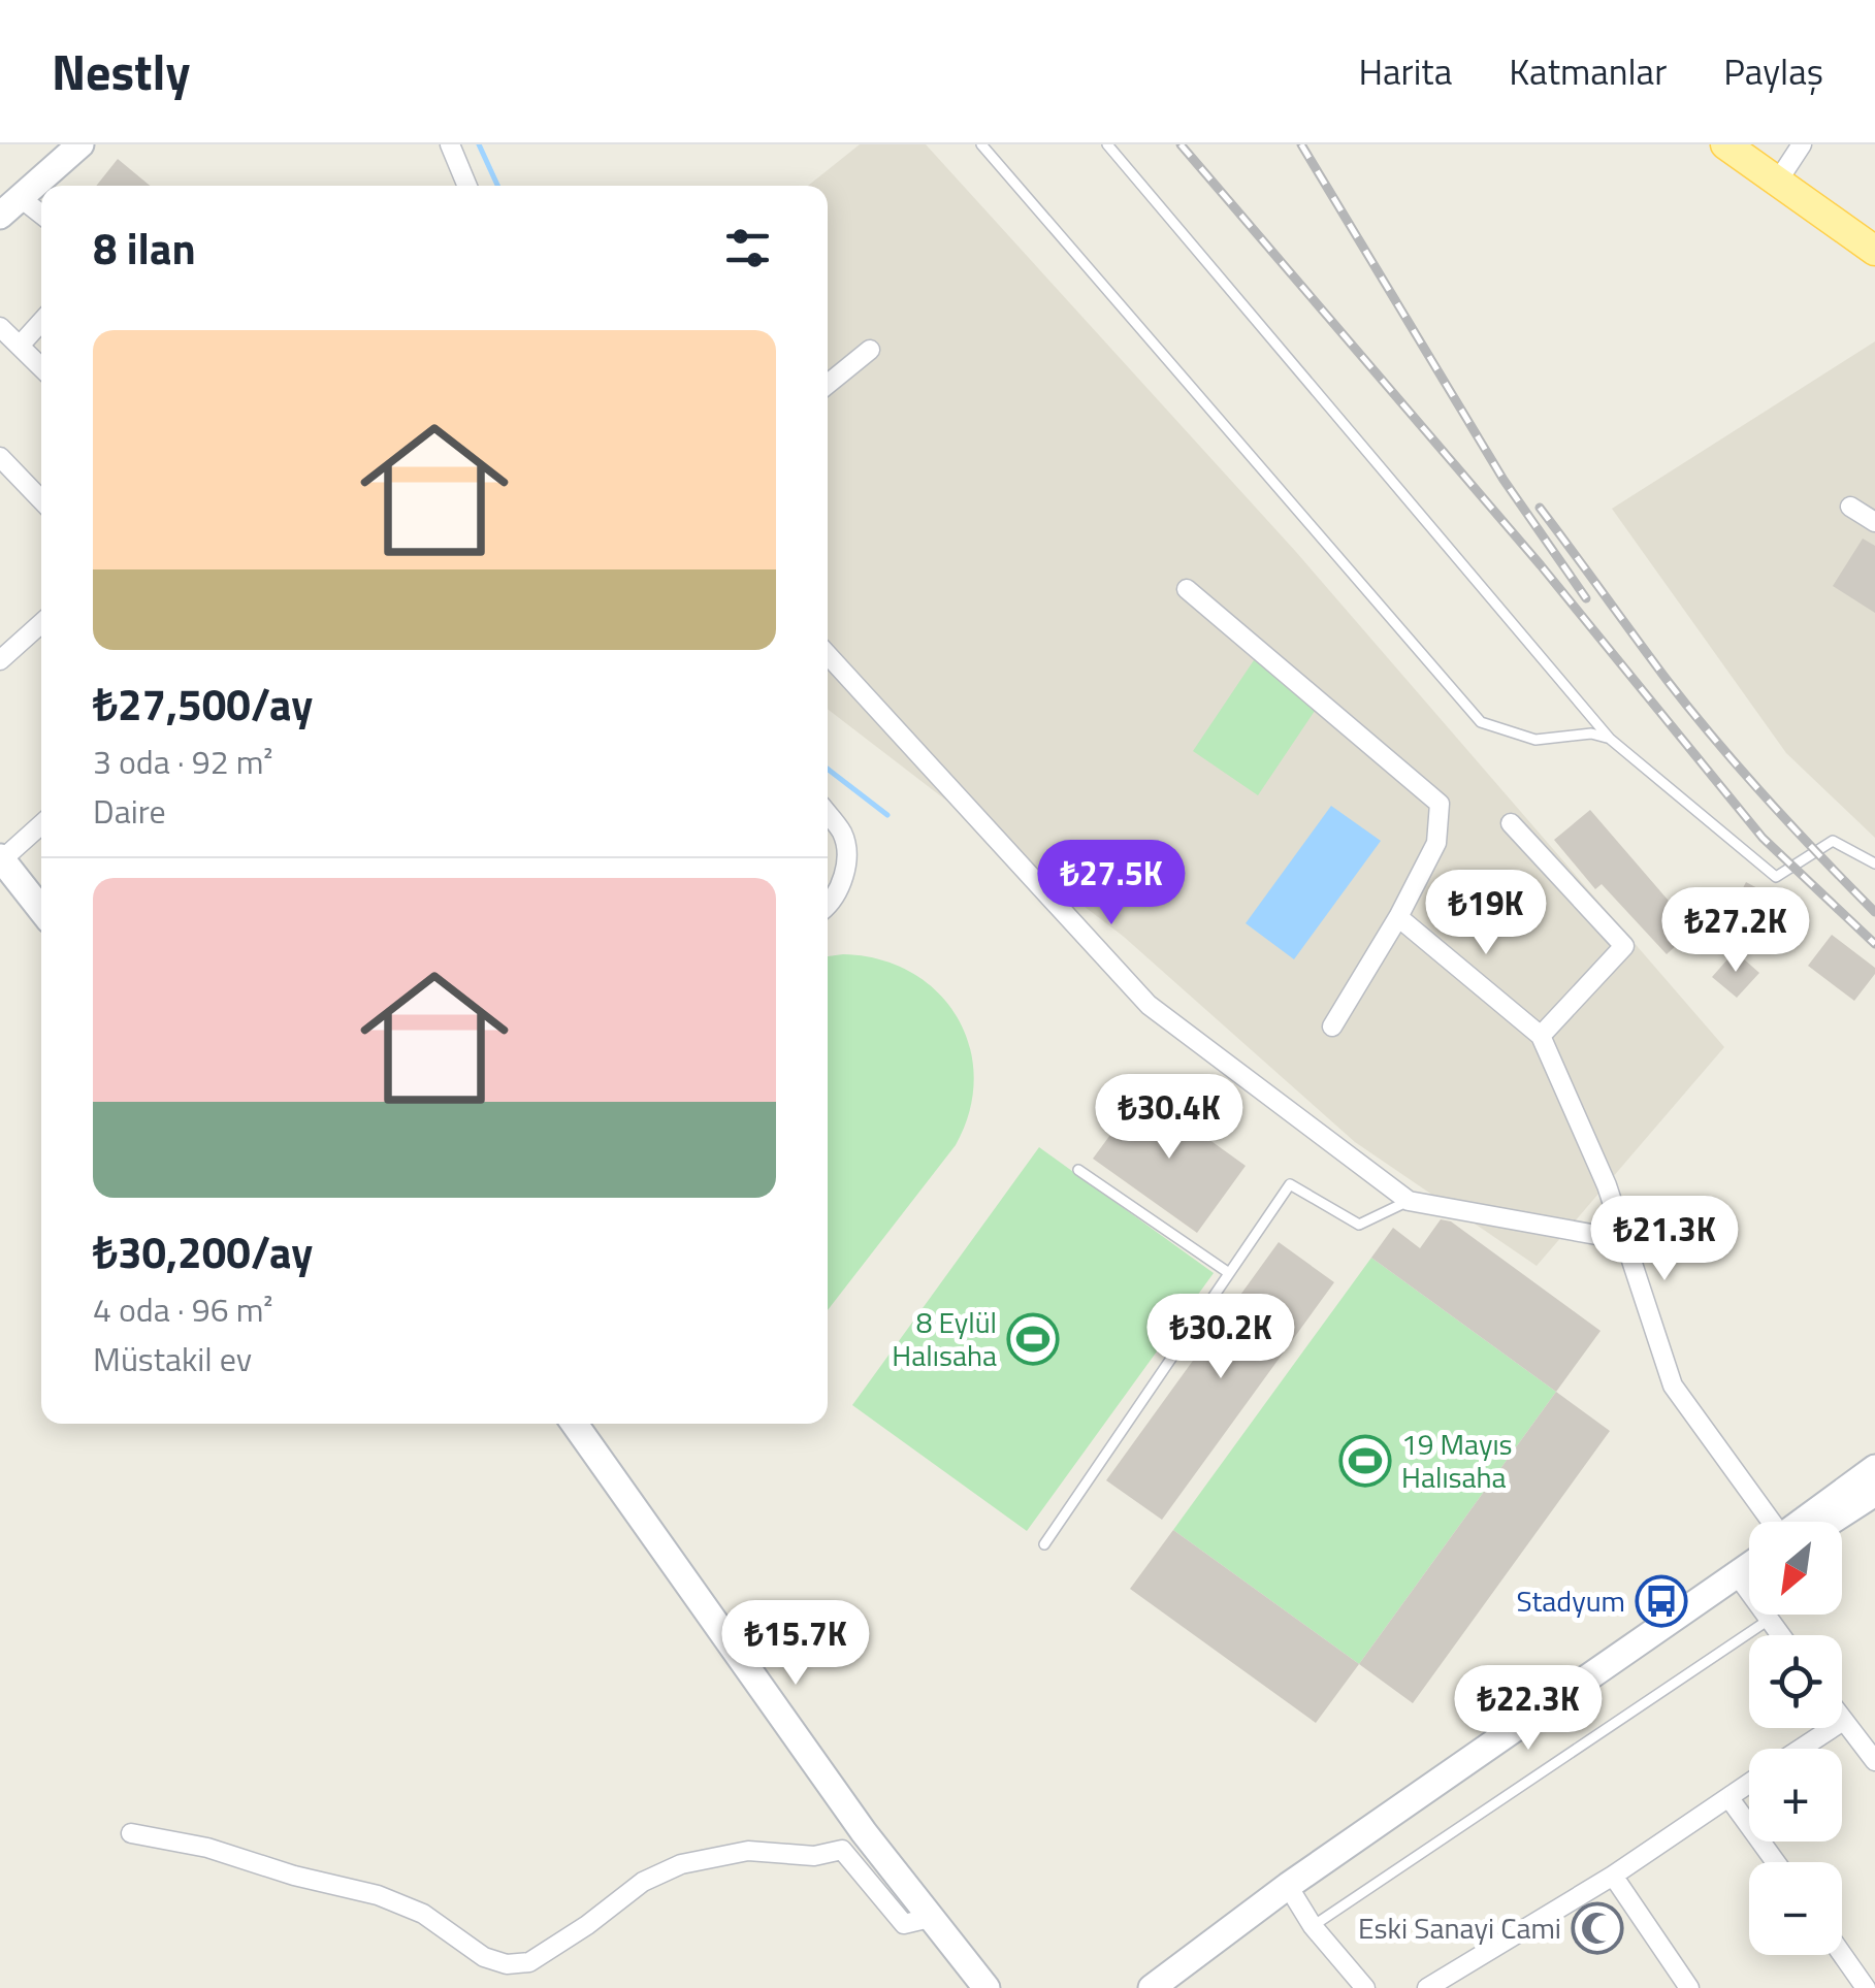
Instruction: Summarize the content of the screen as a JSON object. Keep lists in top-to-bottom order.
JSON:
{
  "places": {
    "sports": ["8 Eylül Halısaha", "19 Mayıs Halısaha"],
    "bus stop": ["Stadyum"],
    "mosque": ["Eski Sanayi Cami"]
  },
  "north": "bottom left",
  "page": {
    "header": "Nestly",
    "nav": ["Harita", "Katmanlar", "Paylaş"],
    "heading": "8 ilan",
    "list": [
      {
        "name": "₺27,500/ay",
        "note": "3 oda · 92 m² · Daire"
      },
      {
        "name": "₺30,200/ay",
        "note": "4 oda · 96 m² · Müstakil ev"
      }
    ],
    "price": [
      "₺27.5K",
      "₺19K",
      "₺27.2K",
      "₺30.4K",
      "₺21.3K",
      "₺30.2K",
      "₺15.7K",
      "₺22.3K"
    ],
    "map_buttons": ["+", "−"]
  }
}
